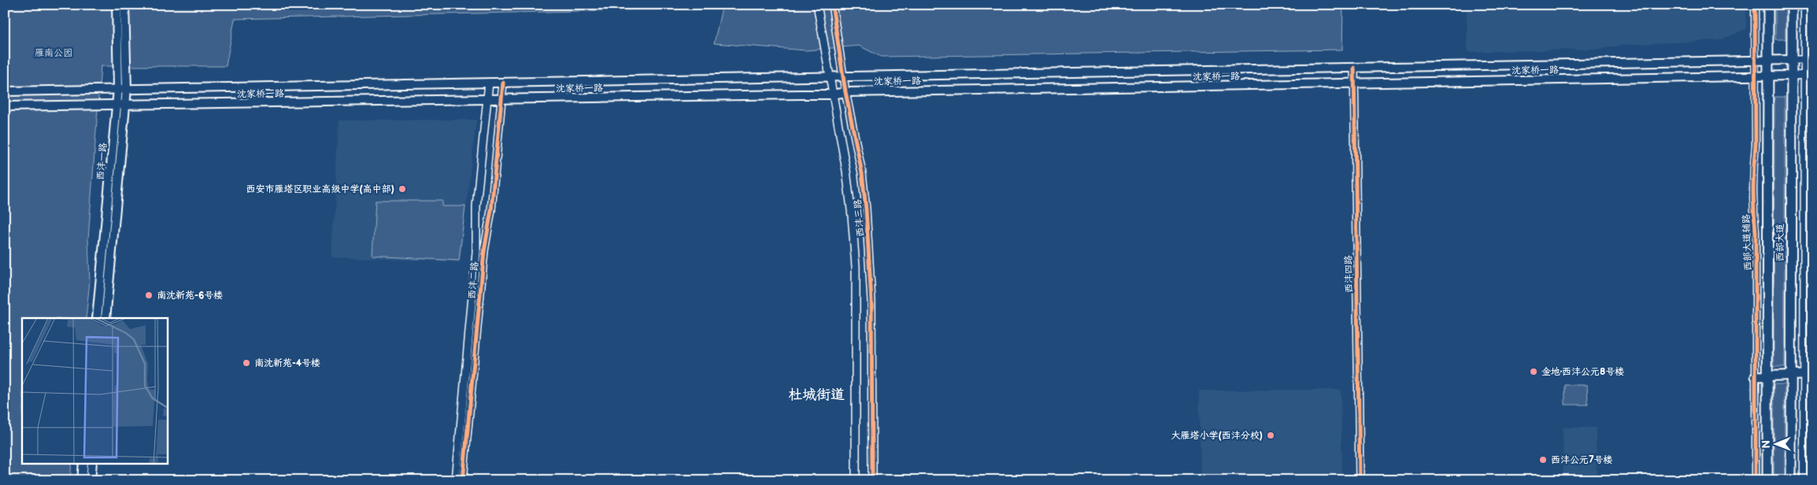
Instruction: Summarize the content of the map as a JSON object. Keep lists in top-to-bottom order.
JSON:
{
  "streets": {
    "main road": ["沈家桥一路", "西沣一路", "西部大道"],
    "street": [
      "西沣三路",
      "西部大道辅路",
      "西沣四路",
      "西沣二路"
    ]
  },
  "crossings": [
    ["沈家桥一路", "西沣一路"],
    ["沈家桥一路", "西沣三路"],
    ["沈家桥一路", "西部大道辅路"],
    ["沈家桥一路", "西部大道"],
    ["沈家桥一路", "西沣四路"],
    ["沈家桥一路", "西沣二路"]
  ],
  "districts": ["杜城街道"],
  "parks": ["雁南公园"],
  "places": [
    "西安市雁塔区职业高级中学(高中部)",
    "南沈新苑-6号楼",
    "南沈新苑-4号楼",
    "金地·西沣公元8号楼",
    "大雁塔小学(西沣分校)",
    "西沣公元7号楼"
  ],
  "north": "left"
}
